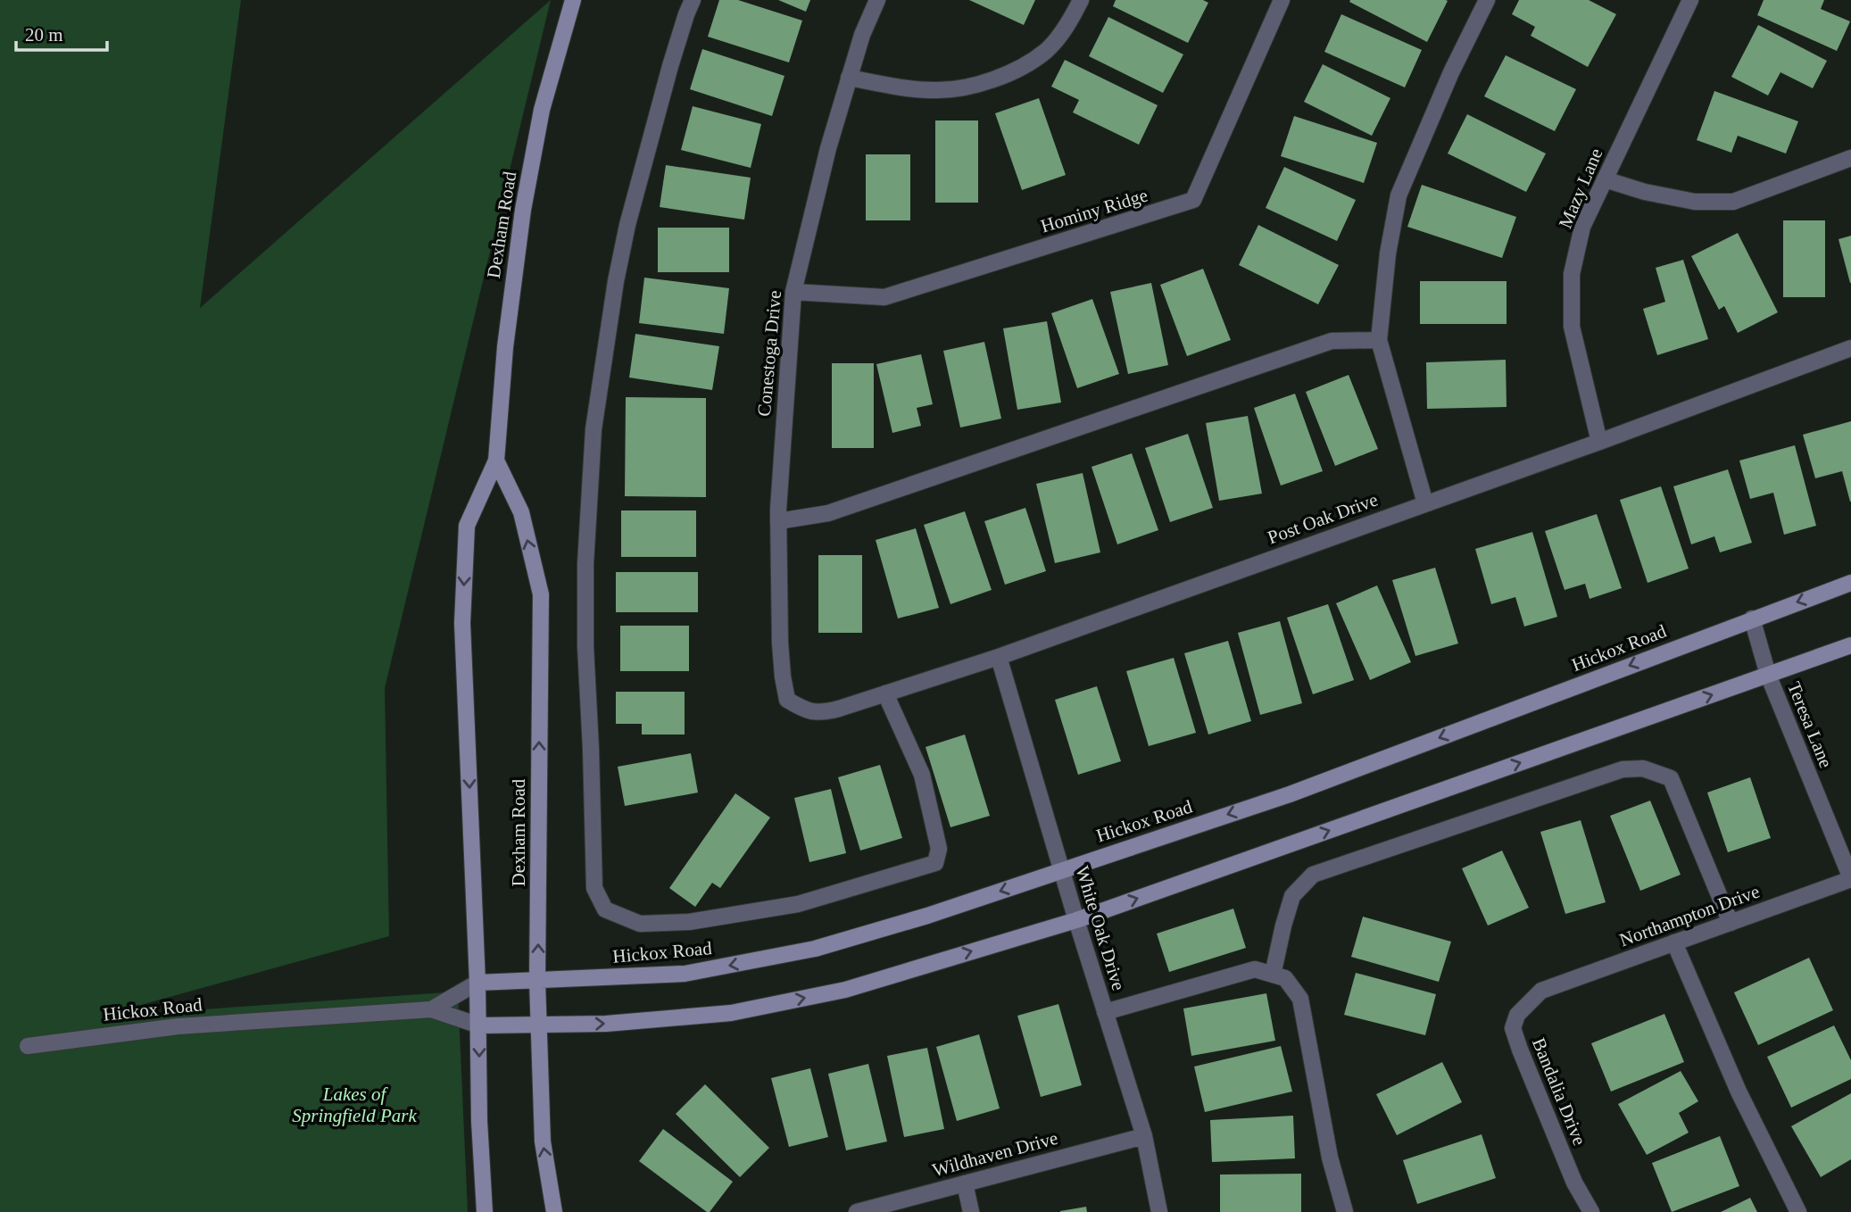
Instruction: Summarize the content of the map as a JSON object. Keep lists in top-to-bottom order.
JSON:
{
  "streets": {
    "street": [
      "Mazy Lane",
      "Hominy Ridge",
      "Dexham Road",
      "Conestoga Drive",
      "Post Oak Drive",
      "Hickox Road",
      "Teresa Lane",
      "Northampton Drive",
      "White Oak Drive",
      "Bandalia Drive",
      "Wildhaven Drive"
    ]
  },
  "crossings": [
    ["Mazy Lane", "Post Oak Drive"],
    ["Hominy Ridge", "Conestoga Drive"],
    ["Dexham Road", "Hickox Road"],
    ["Conestoga Drive", "Post Oak Drive"],
    ["Post Oak Drive", "White Oak Drive"],
    ["Hickox Road", "Teresa Lane"],
    ["Hickox Road", "White Oak Drive"],
    ["Teresa Lane", "Northampton Drive"],
    ["Northampton Drive", "Bandalia Drive"],
    ["White Oak Drive", "Wildhaven Drive"]
  ],
  "parks": ["Lakes of Springfield Park"],
  "scale_bar": "20 m"
}
